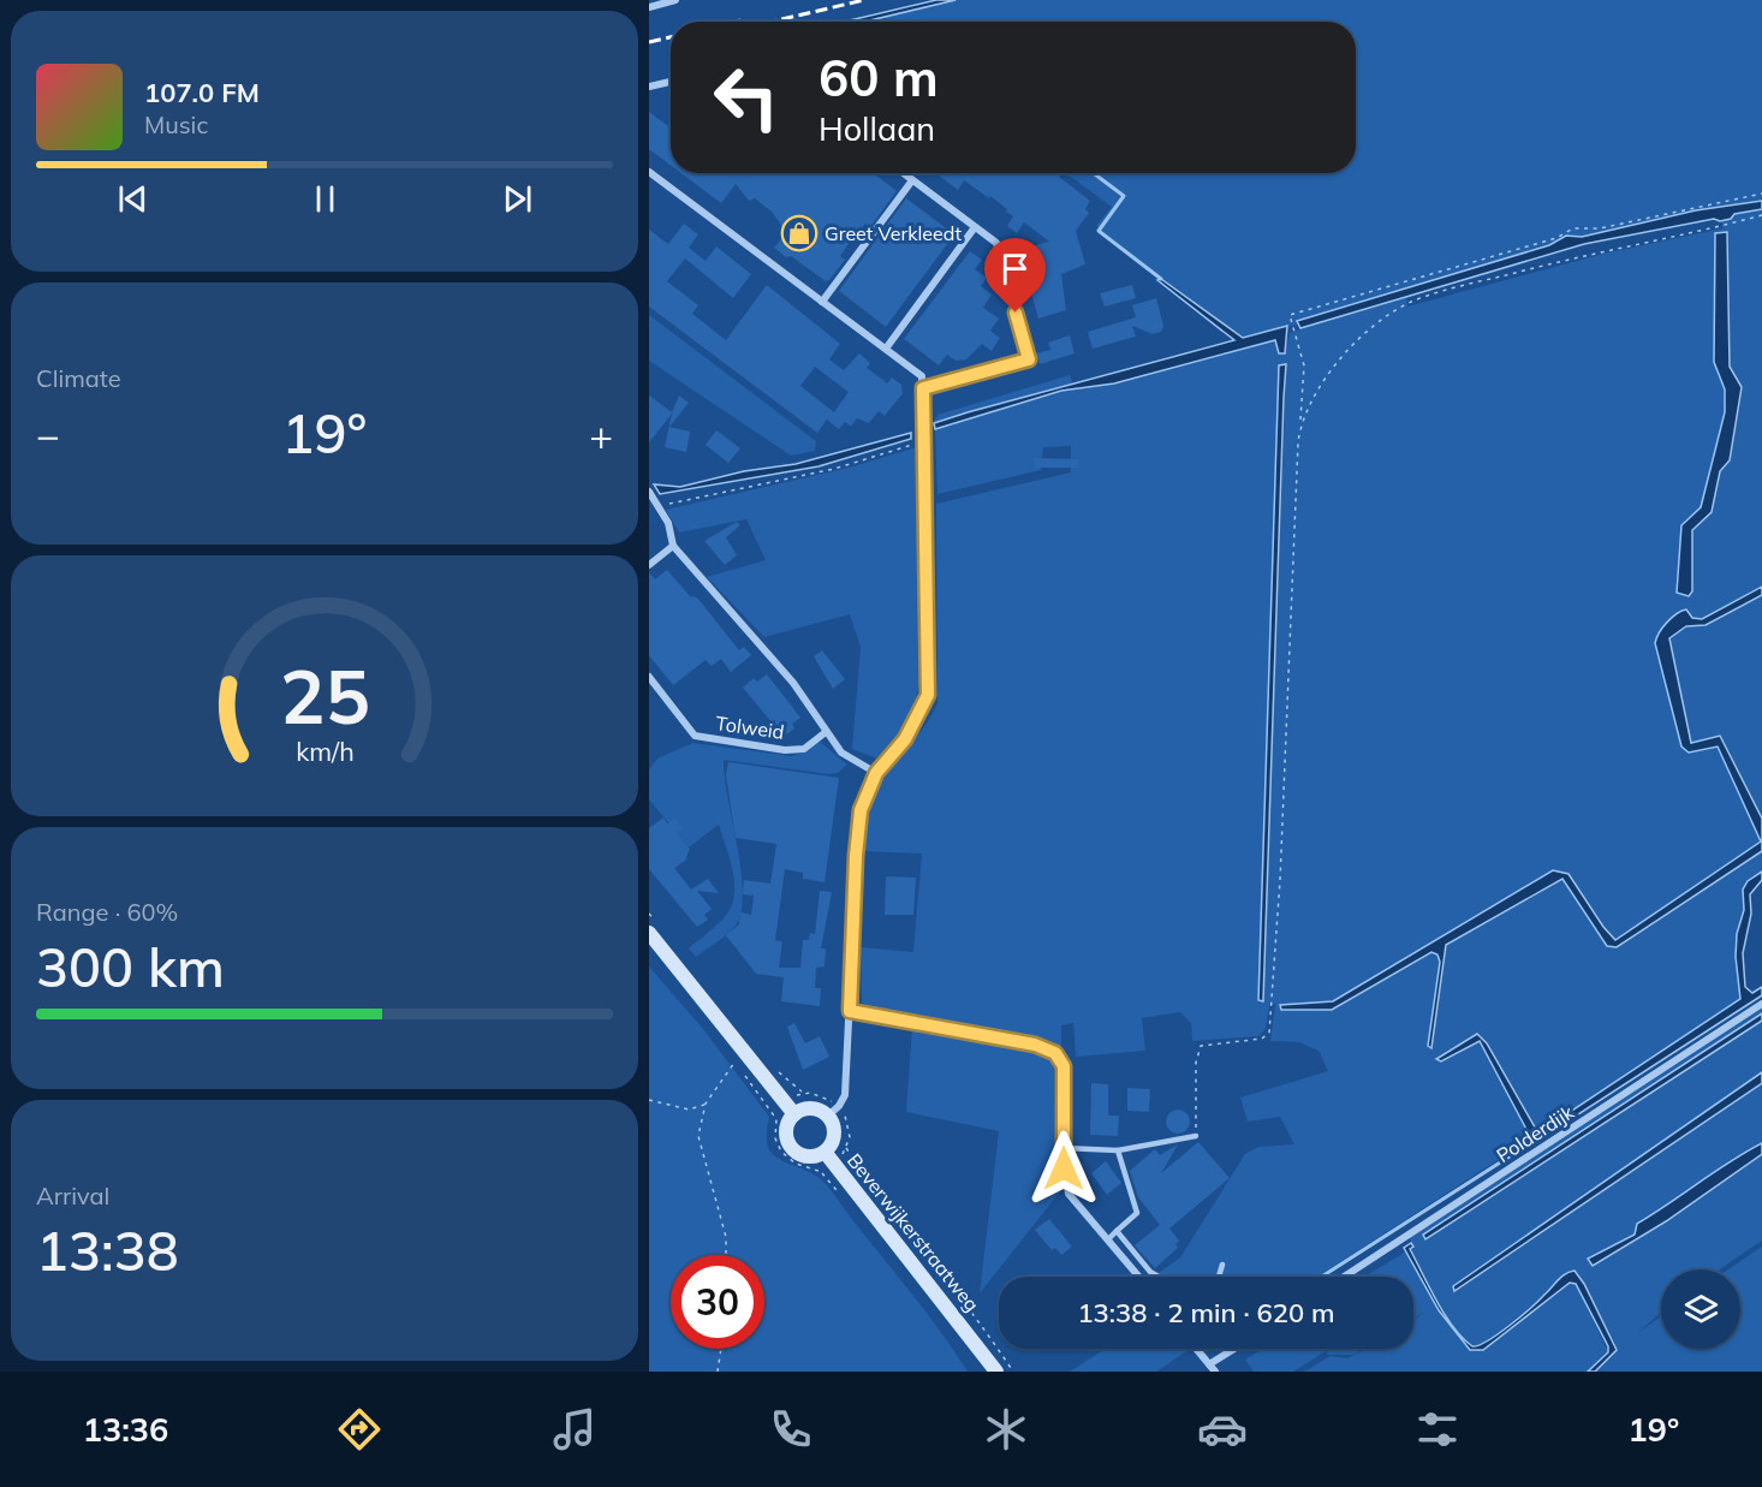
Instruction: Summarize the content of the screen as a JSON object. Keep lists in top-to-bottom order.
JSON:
{
  "streets": {
    "main road": ["Beverwijkerstraatweg"],
    "street": ["Tolweid", "Polderdijk"]
  },
  "places": {
    "shop": ["Greet Verkleedt"]
  },
  "page": {
    "turn": ["60 m", "Hollaan"],
    "song": ["107.0 FM", "Music"],
    "tile": [
      "Climate",
      ["Range · 60%", "300 km"],
      ["Arrival", "13:38"]
    ],
    "heat": ["−", "19°", "+"],
    "limit": "30",
    "trip": "13:38 · 2 min · 620 m",
    "tabs": ["13:36", "19°"],
    "gauge": ["25", "km/h"]
  }
}
